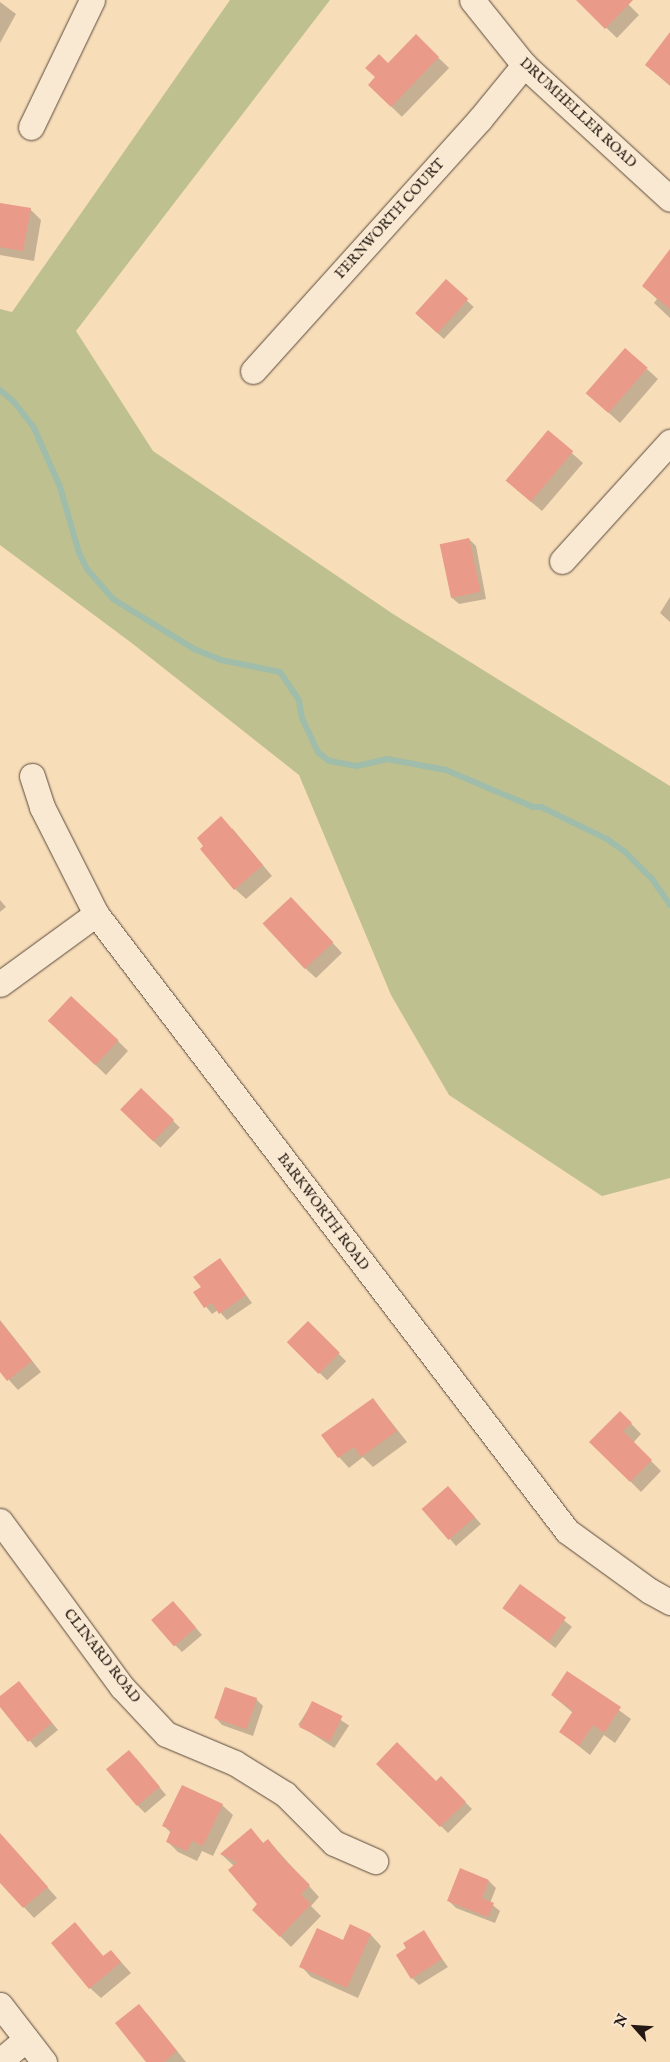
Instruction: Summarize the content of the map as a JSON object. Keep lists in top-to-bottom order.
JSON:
{
  "streets": {
    "street": [
      "DRUMHELLER ROAD",
      "FERNWORTH COURT",
      "BARKWORTH ROAD",
      "CLINARD ROAD"
    ]
  },
  "crossings": [
    ["DRUMHELLER ROAD", "FERNWORTH COURT"]
  ],
  "north": "top left"
}
